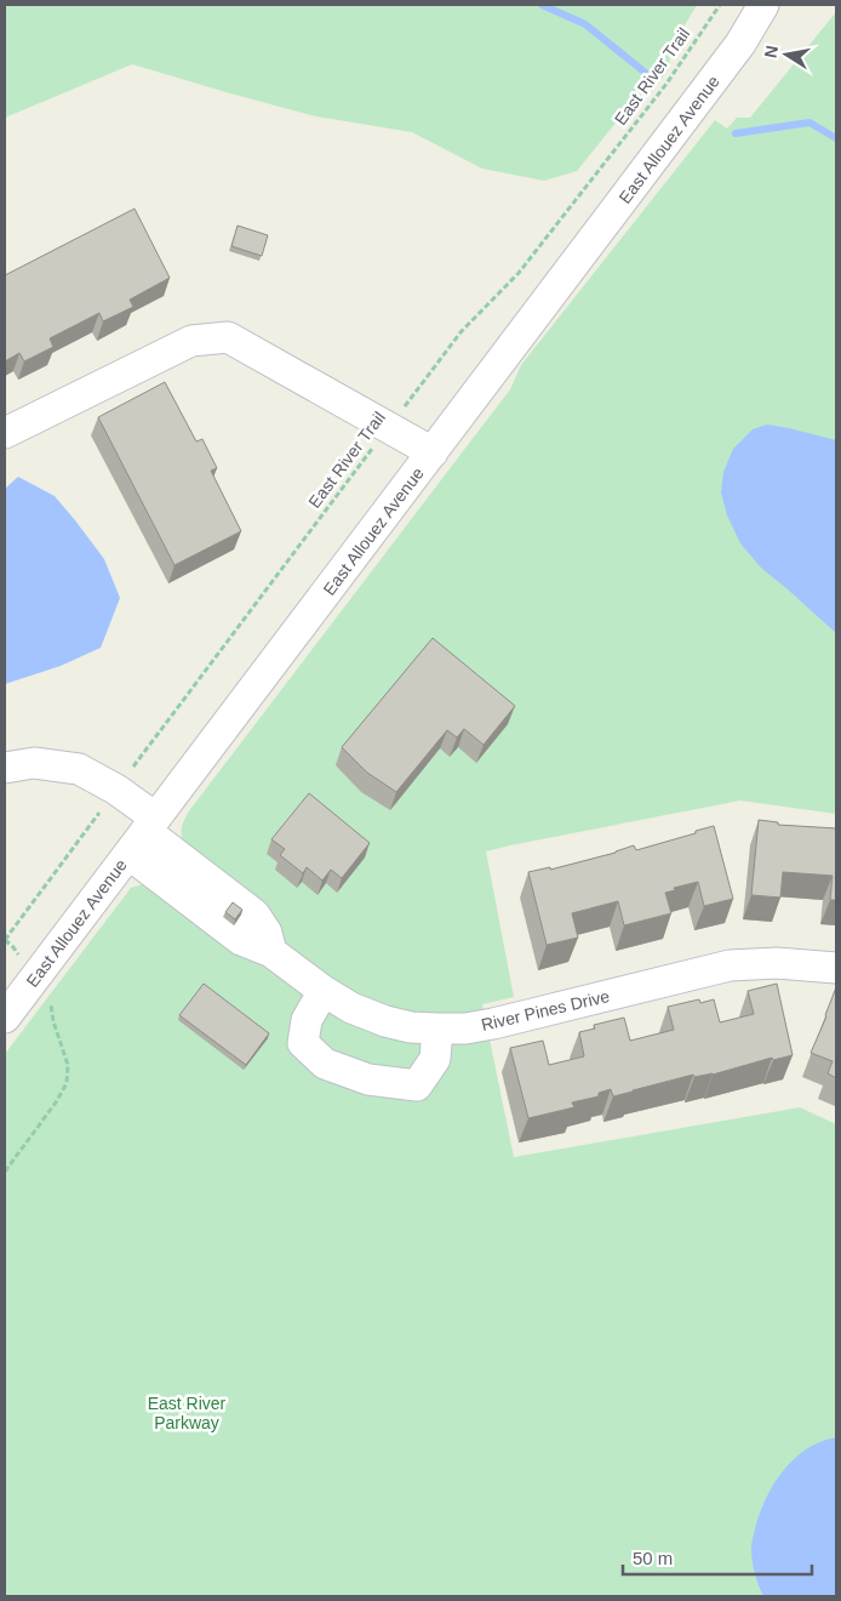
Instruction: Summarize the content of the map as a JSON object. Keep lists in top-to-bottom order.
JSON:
{
  "streets": {
    "street": ["East Allouez Avenue", "River Pines Drive"],
    "path": ["East River Trail"]
  },
  "crossings": [
    ["East River Trail", "East Allouez Avenue"],
    ["East River Trail", "River Pines Drive"],
    ["East Allouez Avenue", "River Pines Drive"]
  ],
  "parks": ["East River Parkway"],
  "scale_bar": "50 m",
  "north": "left"
}
